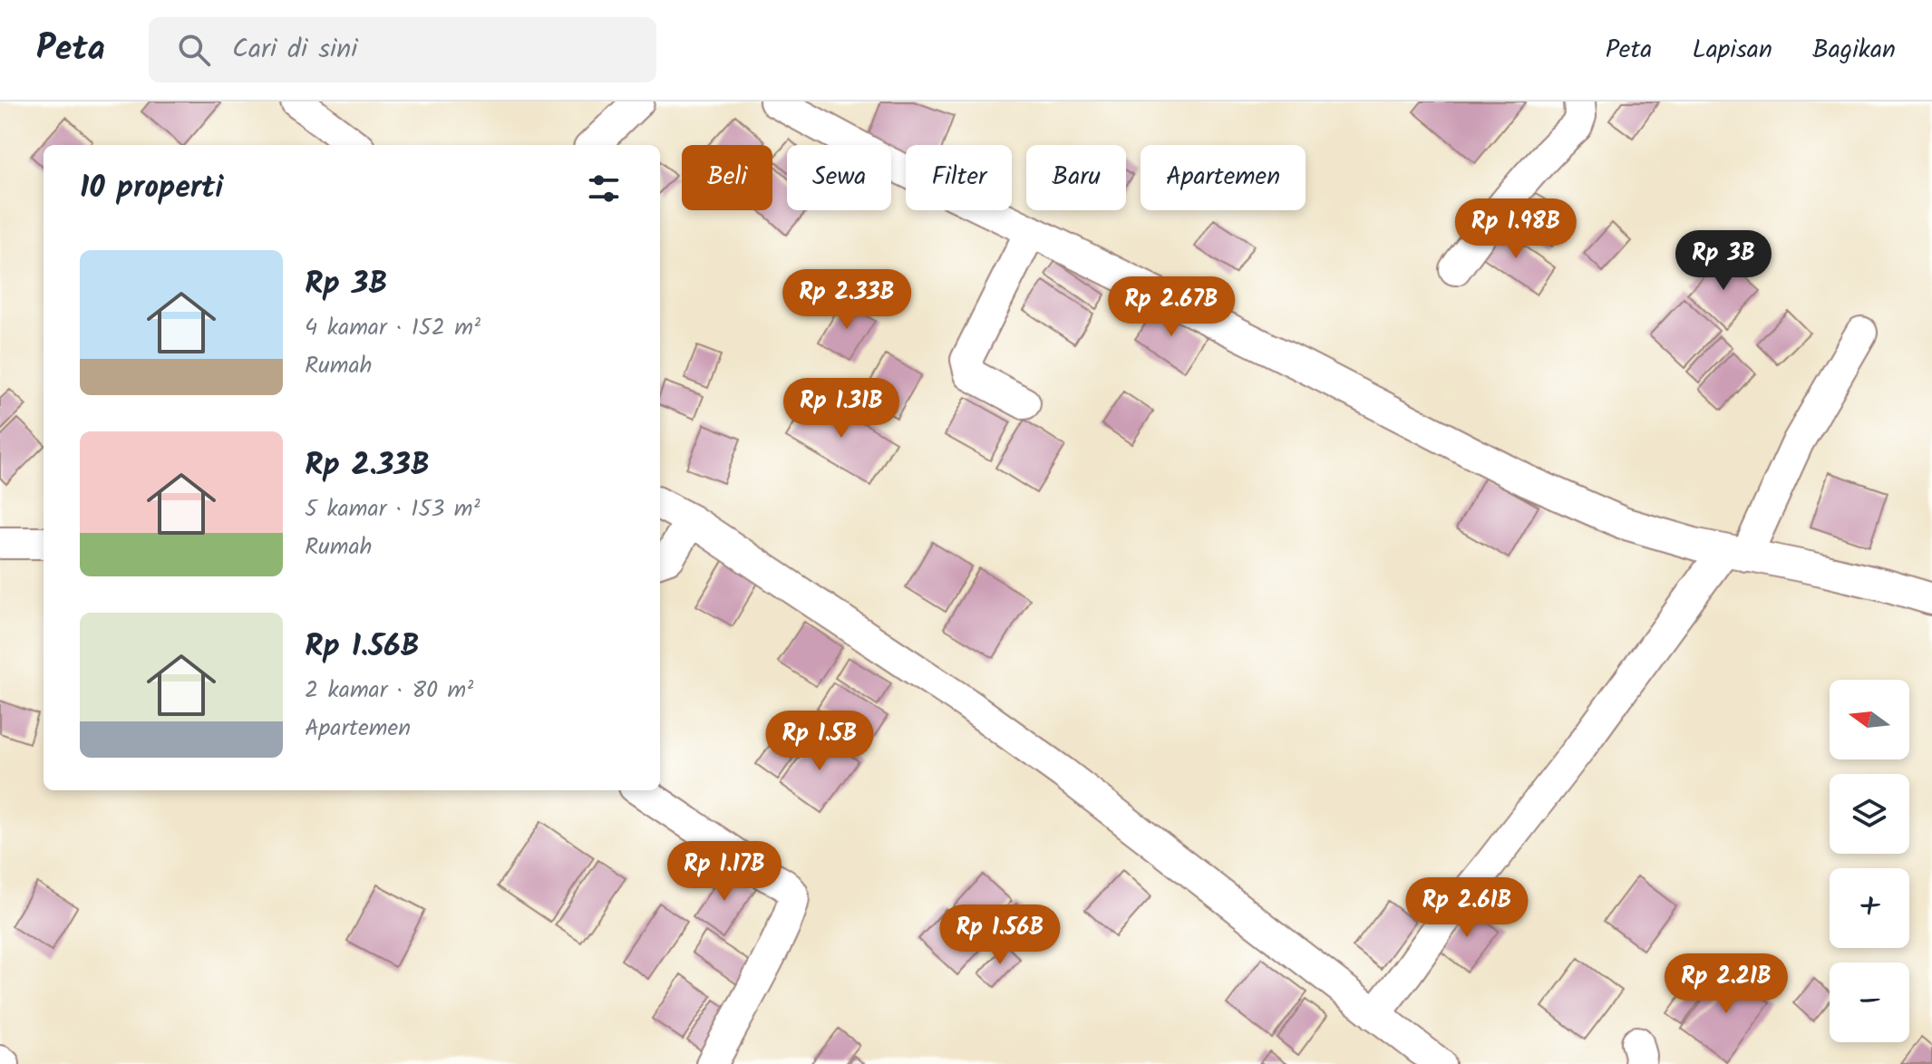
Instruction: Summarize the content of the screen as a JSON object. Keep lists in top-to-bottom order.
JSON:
{
  "north": "left",
  "page": {
    "header": "Peta",
    "search": "Cari di sini",
    "nav": ["Peta", "Lapisan", "Bagikan"],
    "chip": [
      "Beli",
      "Sewa",
      "Filter",
      "Baru",
      "Apartemen"
    ],
    "heading": "10 properti",
    "price": [
      "Rp 1.98B",
      "Rp 3B",
      "Rp 2.33B",
      "Rp 2.67B",
      "Rp 1.31B",
      "Rp 1.5B",
      "Rp 1.17B",
      "Rp 2.61B",
      "Rp 1.56B",
      "Rp 2.21B"
    ],
    "list": [
      {
        "name": "Rp 3B",
        "note": "4 kamar · 152 m² · Rumah"
      },
      {
        "name": "Rp 2.33B",
        "note": "5 kamar · 153 m² · Rumah"
      },
      {
        "name": "Rp 1.56B",
        "note": "2 kamar · 80 m² · Apartemen"
      }
    ],
    "map_buttons": ["+", "−"]
  }
}
